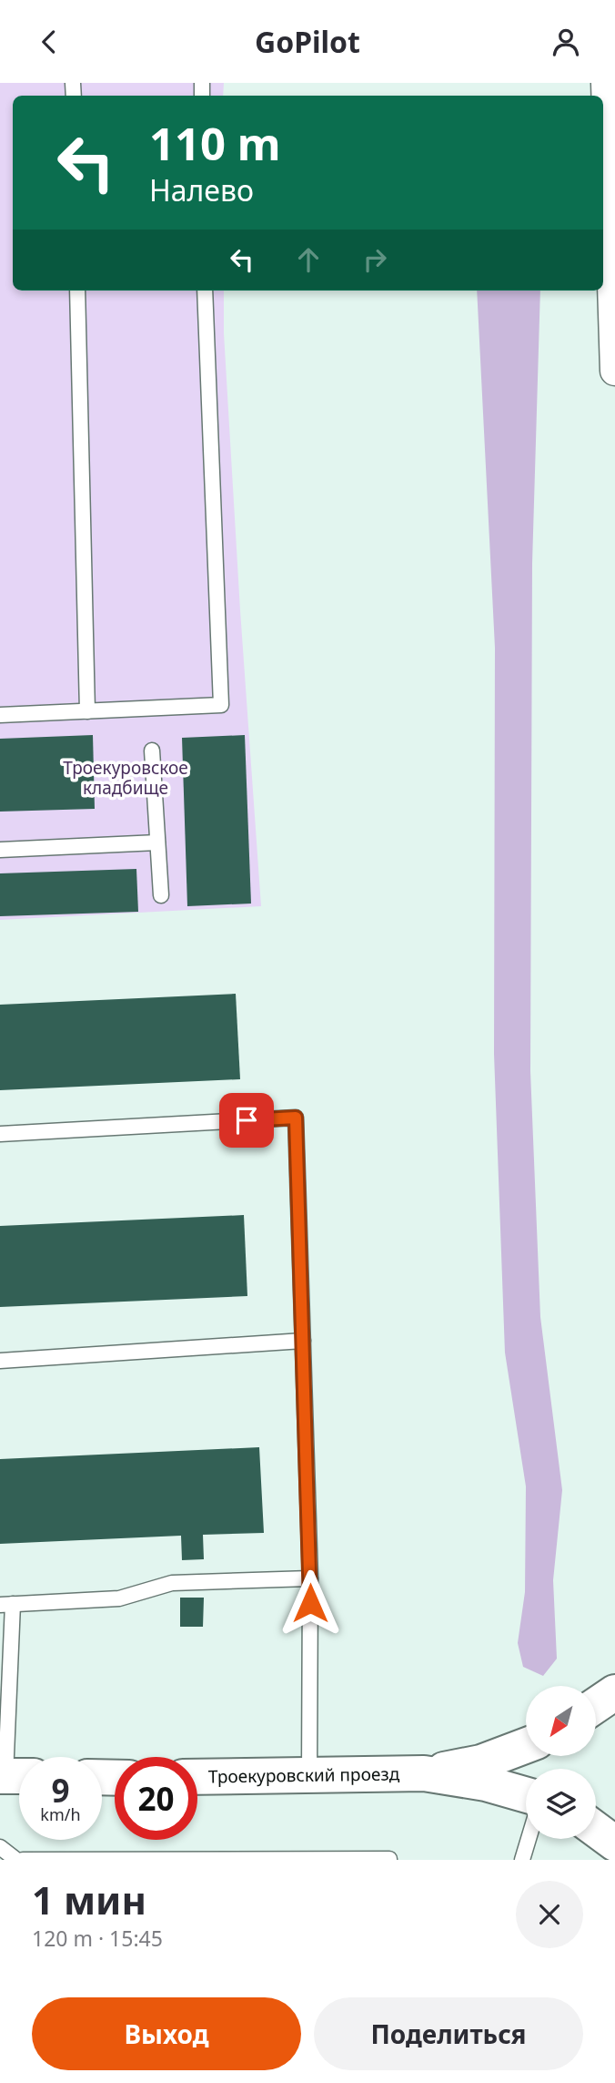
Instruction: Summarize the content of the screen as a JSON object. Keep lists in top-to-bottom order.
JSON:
{
  "streets": {
    "street": ["Троекуровский проезд"]
  },
  "parks": ["Троекуровское кладбище"],
  "north": "bottom left",
  "page": {
    "header": "GoPilot",
    "turn": ["110 m", "Налево"],
    "speed": "9 km/h",
    "limit": "20",
    "heading": ["1 мин", "120 m · 15:45"],
    "buttons": ["Выход", "Поделиться"]
  }
}
